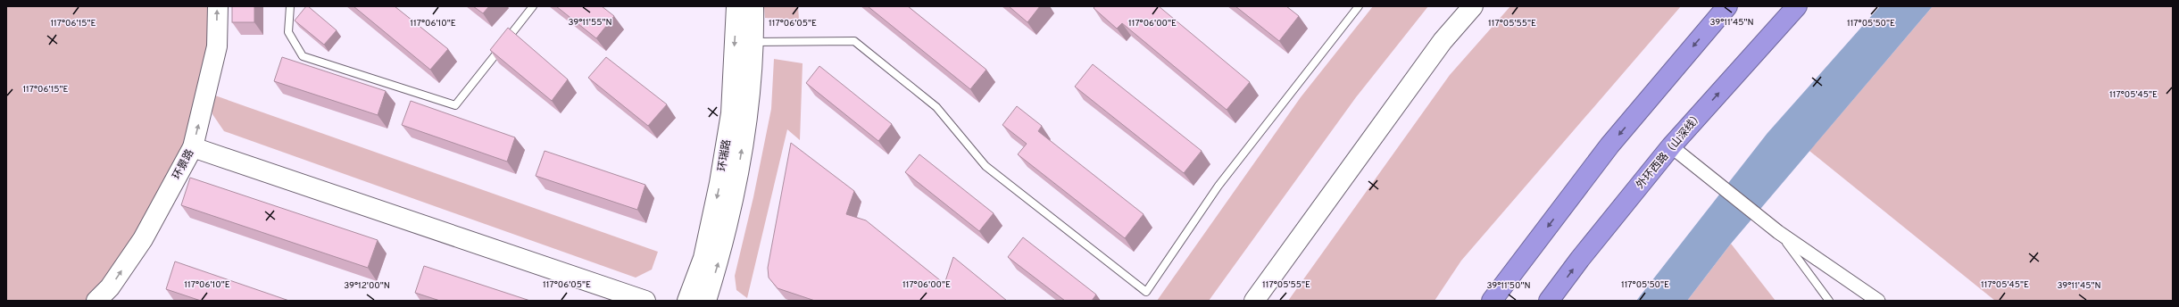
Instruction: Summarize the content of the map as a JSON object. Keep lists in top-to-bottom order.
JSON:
{
  "streets": {
    "highway": ["外环西路（山深线）"],
    "street": ["环瑞路", "环景路"]
  },
  "one_way": ["环景路"],
  "coordinates": [
    "39°11'55\"N",
    "39°11'45\"N",
    "117°06'15\"E",
    "117°06'10\"E",
    "117°06'05\"E",
    "117°06'00\"E",
    "117°05'55\"E",
    "117°05'50\"E",
    "117°05'45\"E",
    "39°12'00\"N",
    "39°11'50\"N"
  ]
}
